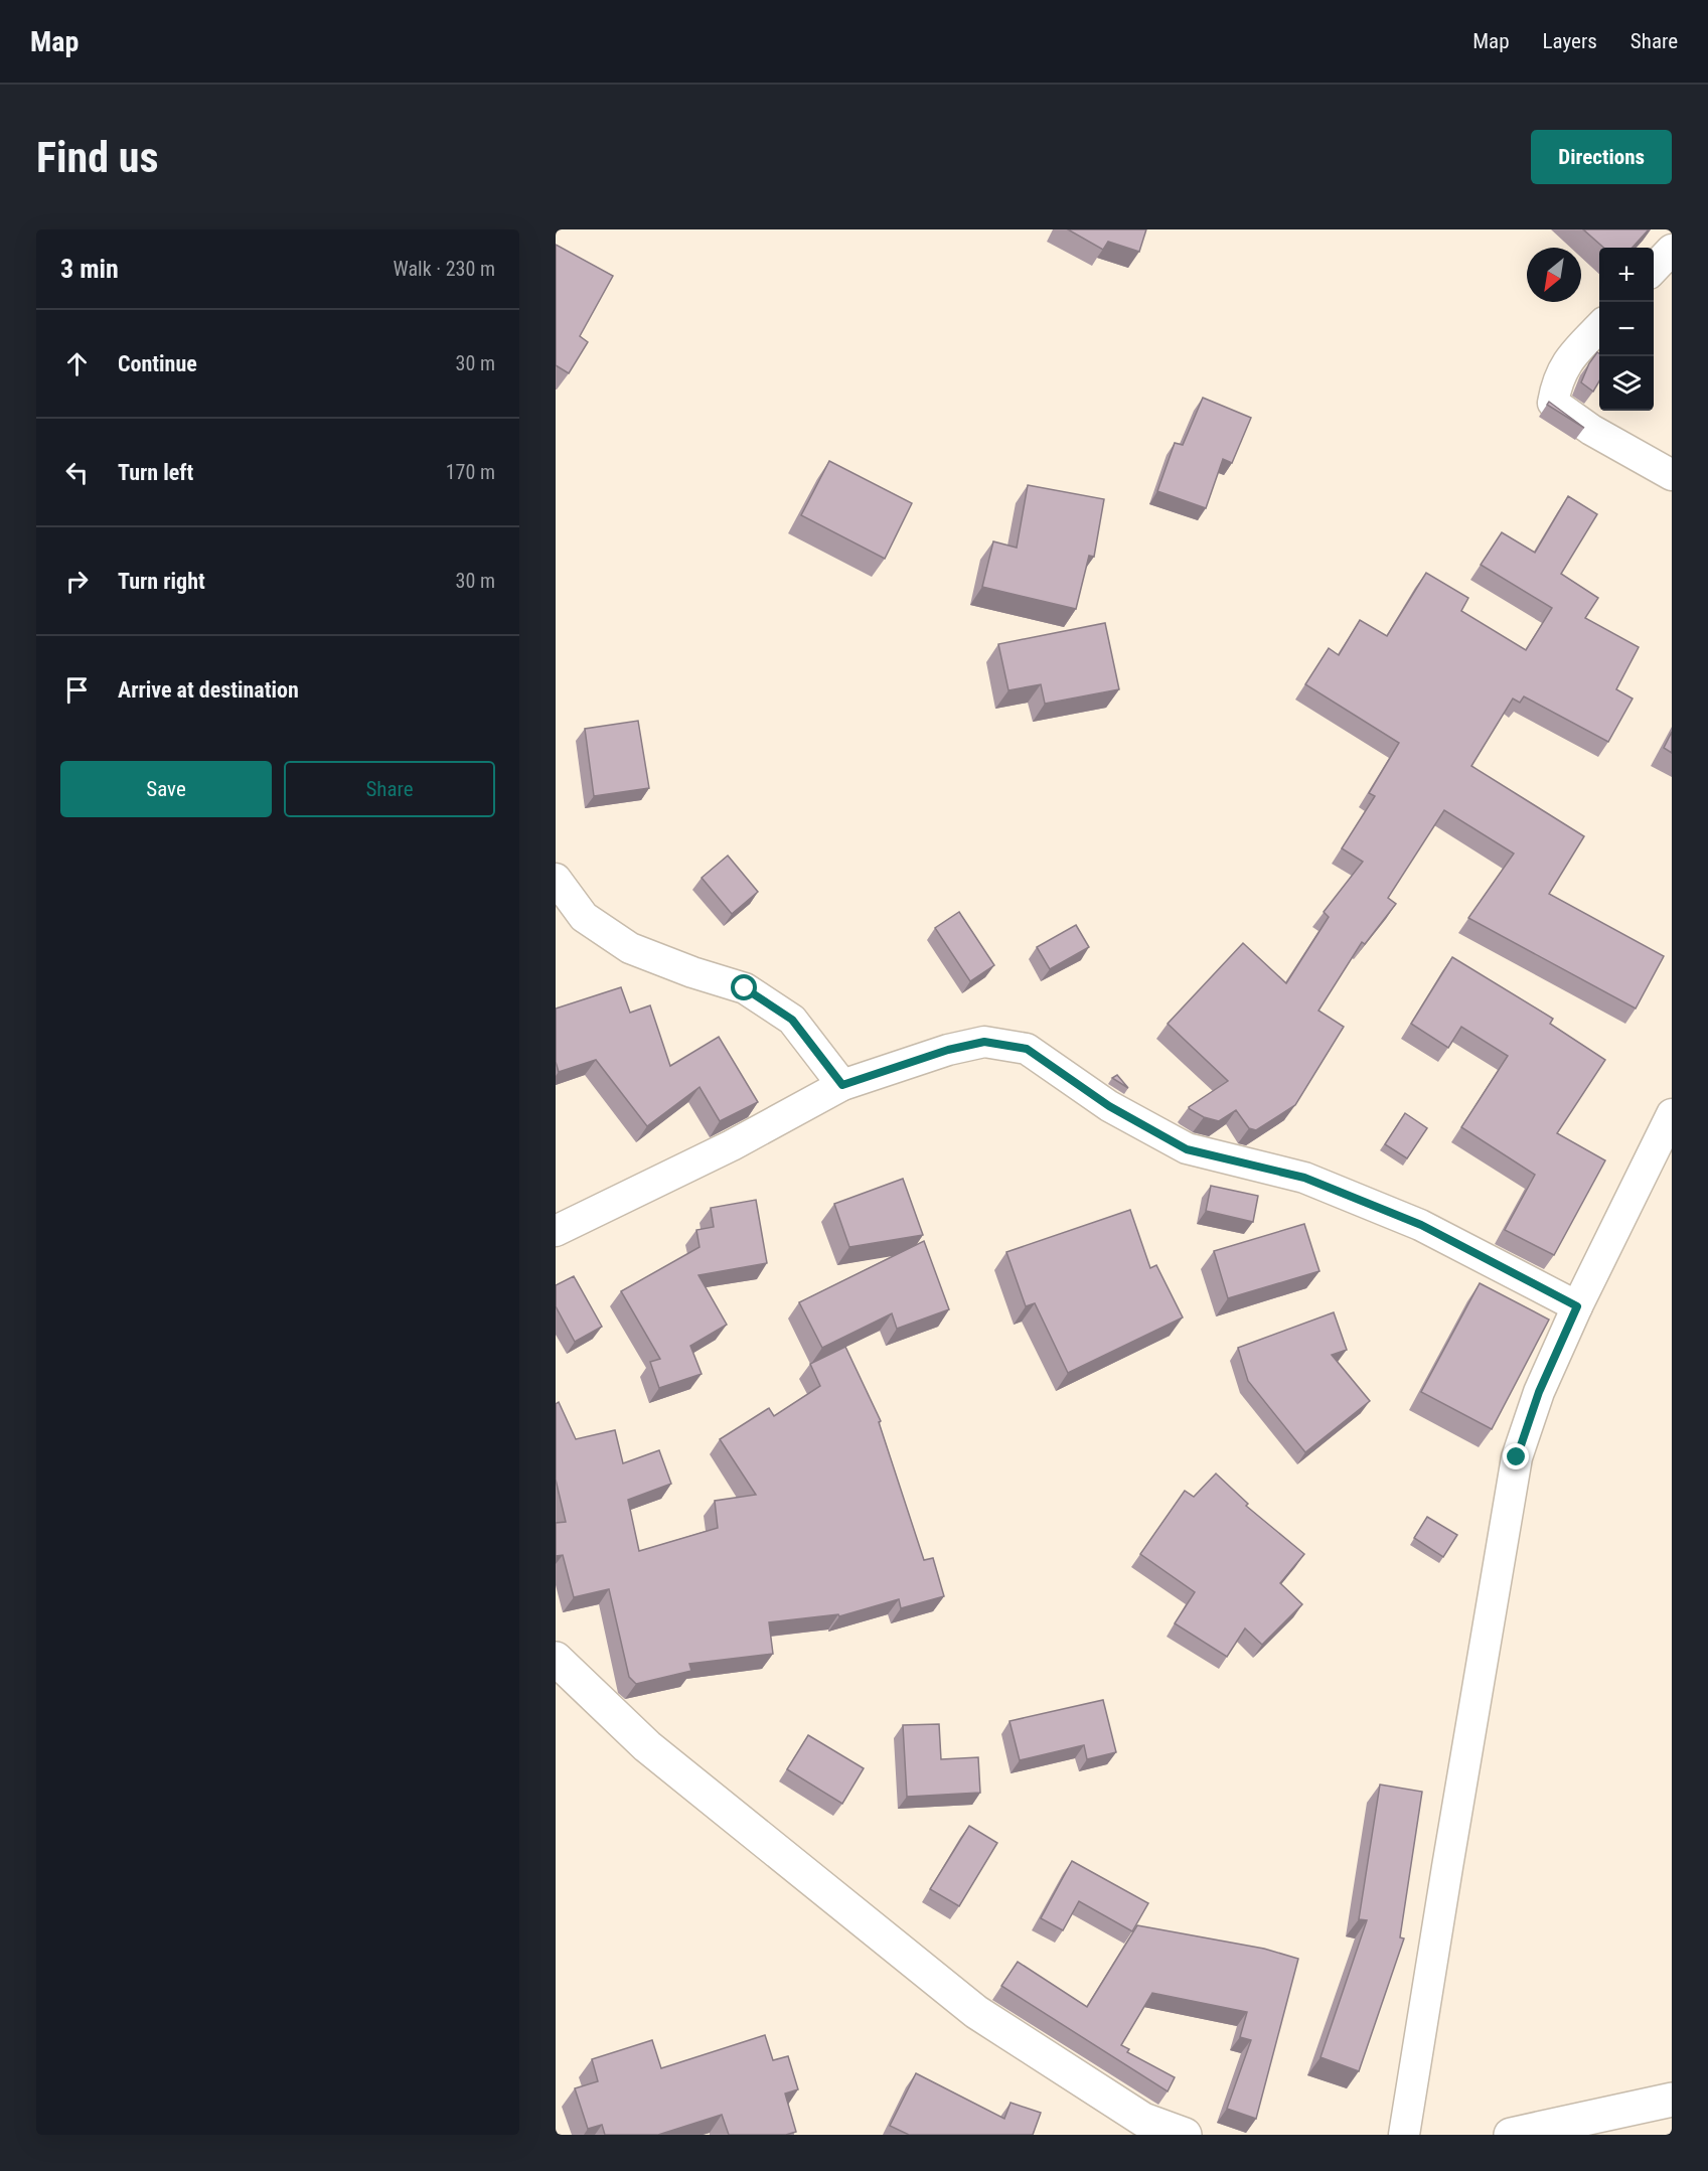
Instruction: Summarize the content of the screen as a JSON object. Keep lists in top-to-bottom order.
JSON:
{
  "north": "bottom left",
  "page": {
    "header": "Map",
    "nav": ["Map", "Layers", "Share"],
    "buttons": [
      "Directions",
      ["Save", "Share"]
    ],
    "title": "Find us",
    "heading": ["3 min", "Walk · 230 m"],
    "map_buttons": ["+", "−"],
    "list": [
      ["Continue", "30 m"],
      ["Turn left", "170 m"],
      ["Turn right", "30 m"],
      "Arrive at destination"
    ]
  }
}
